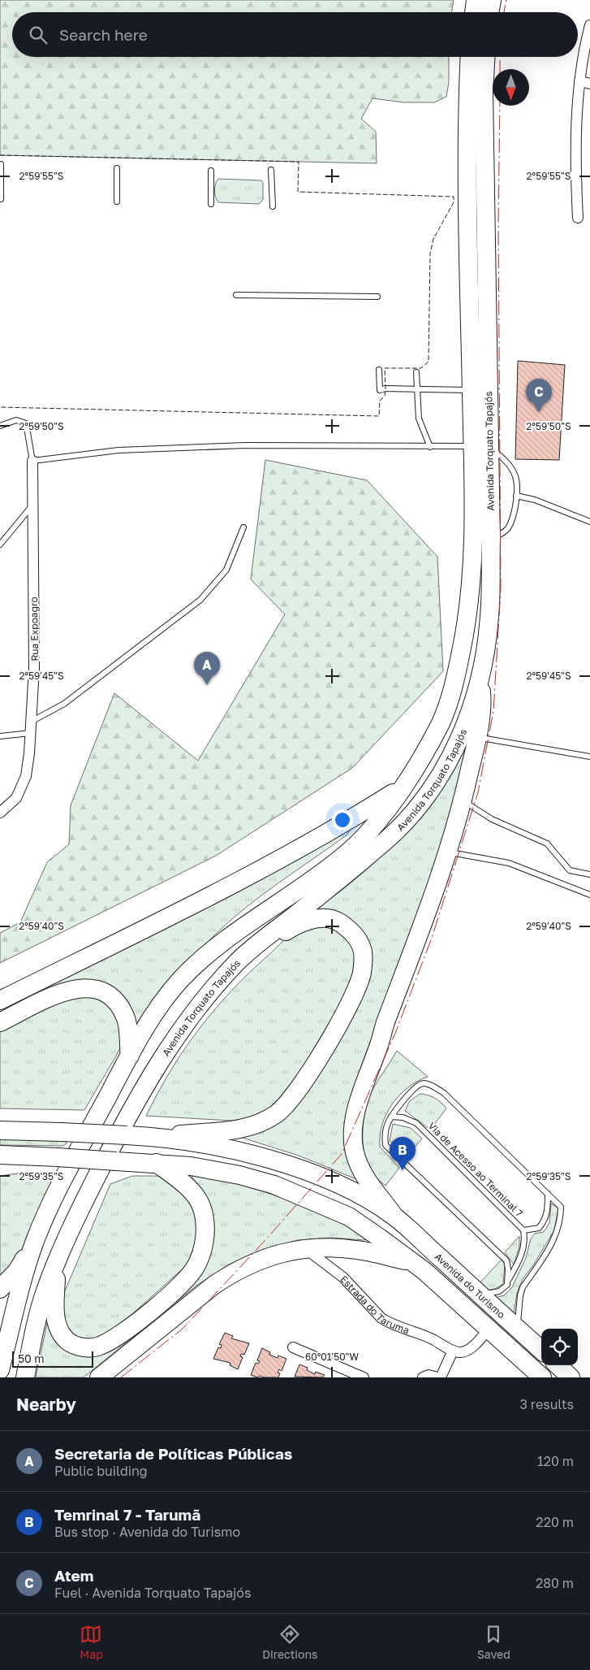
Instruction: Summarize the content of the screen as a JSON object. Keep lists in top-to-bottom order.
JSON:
{
  "streets": {
    "highway": ["Avenida Torquato Tapajós", "Avenida do Turismo"],
    "street": ["Rua Expoagro", "Estrada do Taruma"],
    "lane": ["Via de Acesso ao Terminal 7"]
  },
  "crossings": [
    ["Via de Acesso ao Terminal 7", "Avenida do Turismo"]
  ],
  "scale_bar": "50 m",
  "north": "bottom",
  "page": {
    "search": "Search here",
    "pins": ["C", "A", "B"],
    "scale": "50 m",
    "heading": ["Nearby", "3 results"],
    "list": [
      {
        "mark": "A",
        "name": "Secretaria de Políticas Públicas",
        "note": "Public building",
        "value": "120 m"
      },
      {
        "mark": "B",
        "name": "Temrinal 7 - Tarumã",
        "note": "Bus stop · Avenida do Turismo",
        "value": "220 m"
      },
      {
        "mark": "C",
        "name": "Atem",
        "note": "Fuel · Avenida Torquato Tapajós",
        "value": "280 m"
      }
    ],
    "nav": ["Map", "Directions", "Saved"]
  },
  "coordinates": [
    "2°59'55\"S",
    "2°59'50\"S",
    "2°59'45\"S",
    "2°59'40\"S",
    "2°59'35\"S",
    "60°01'50\"W"
  ]
}
